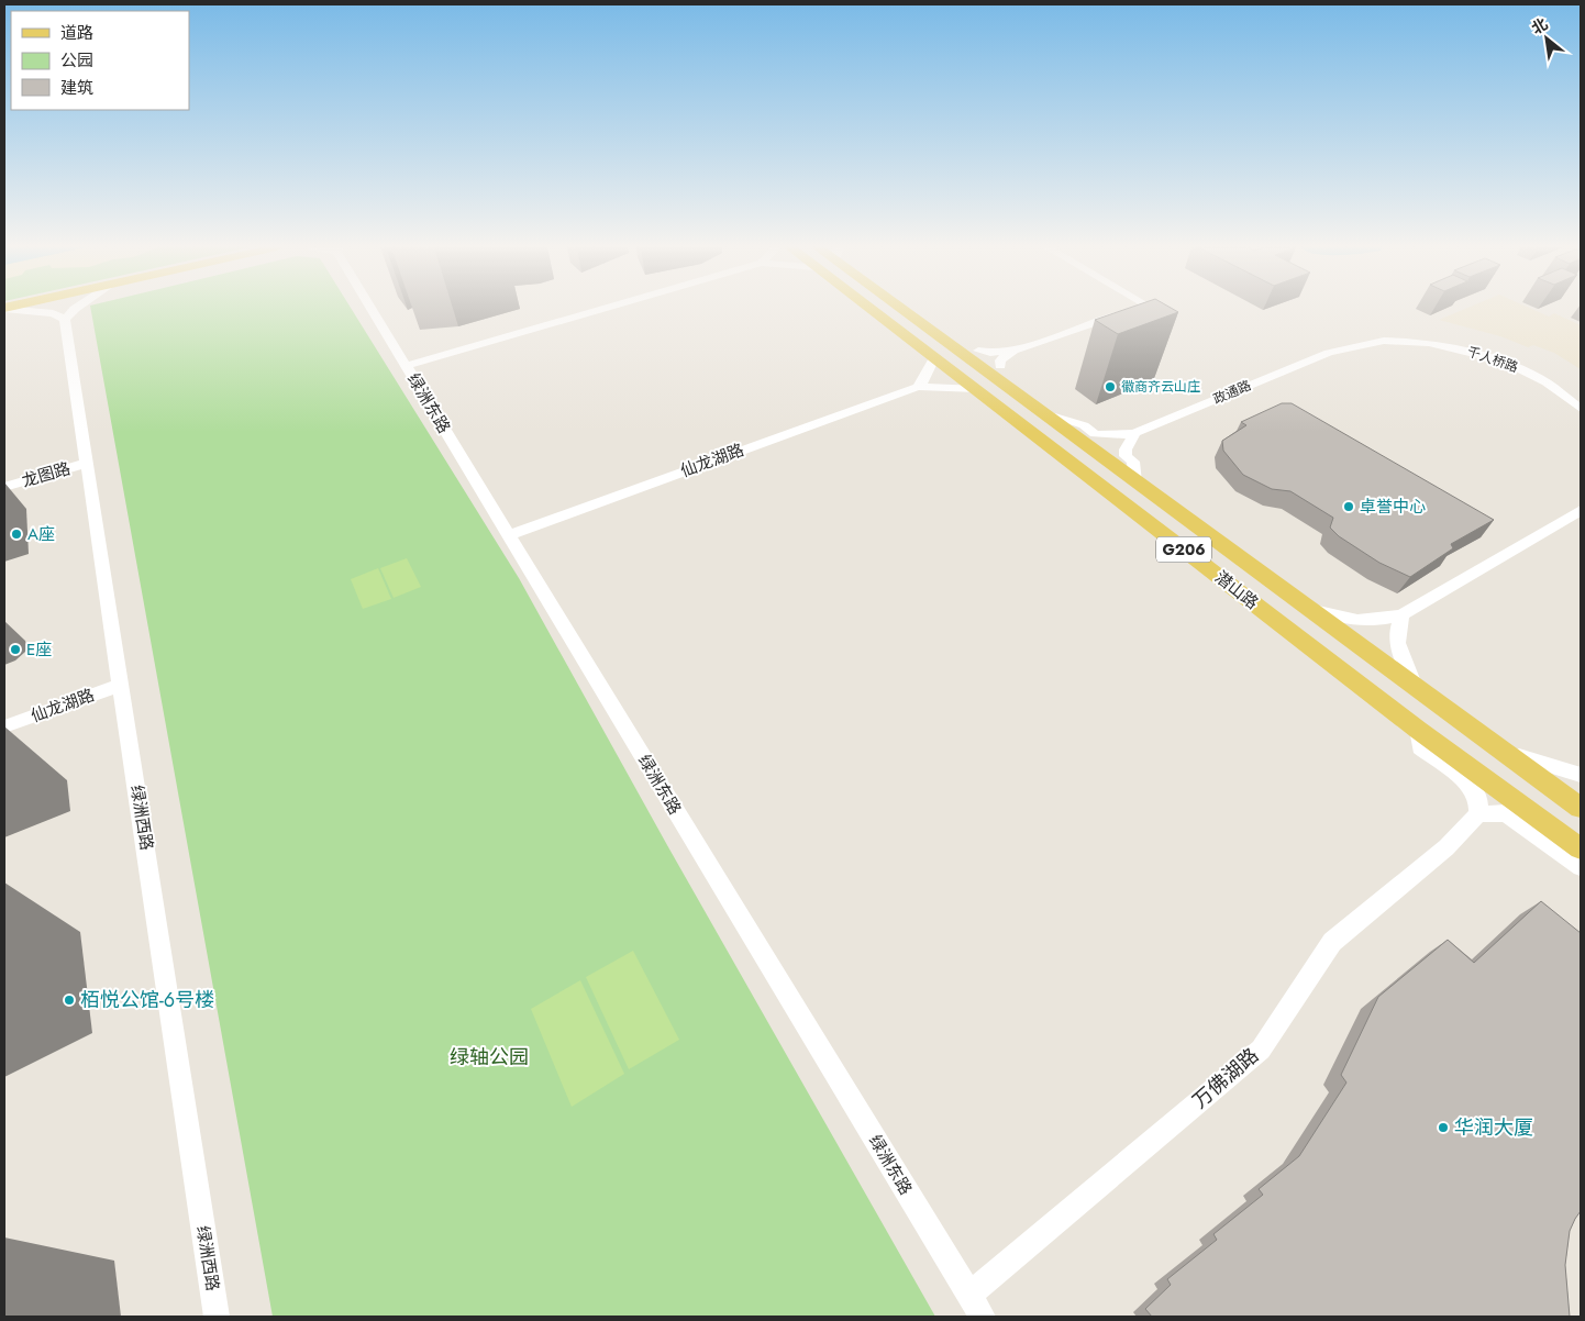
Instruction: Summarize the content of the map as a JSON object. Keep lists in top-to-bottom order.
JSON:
{
  "streets": {
    "main road": ["G206", "潜山路"],
    "street": [
      "千人桥路",
      "政通路",
      "绿洲东路",
      "仙龙湖路",
      "龙图路",
      "绿洲西路",
      "万佛湖路"
    ]
  },
  "crossings": [
    ["千人桥路", "政通路"],
    ["绿洲东路", "仙龙湖路"],
    ["绿洲东路", "万佛湖路"],
    ["仙龙湖路", "绿洲西路"],
    ["龙图路", "绿洲西路"]
  ],
  "parks": ["绿轴公园"],
  "places": [
    "徽商齐云山庄",
    "卓誉中心",
    "A座",
    "E座",
    "栢悦公馆-6号楼",
    "华润大厦"
  ],
  "legend": ["道路", "公园", "建筑"],
  "north": "top left"
}
